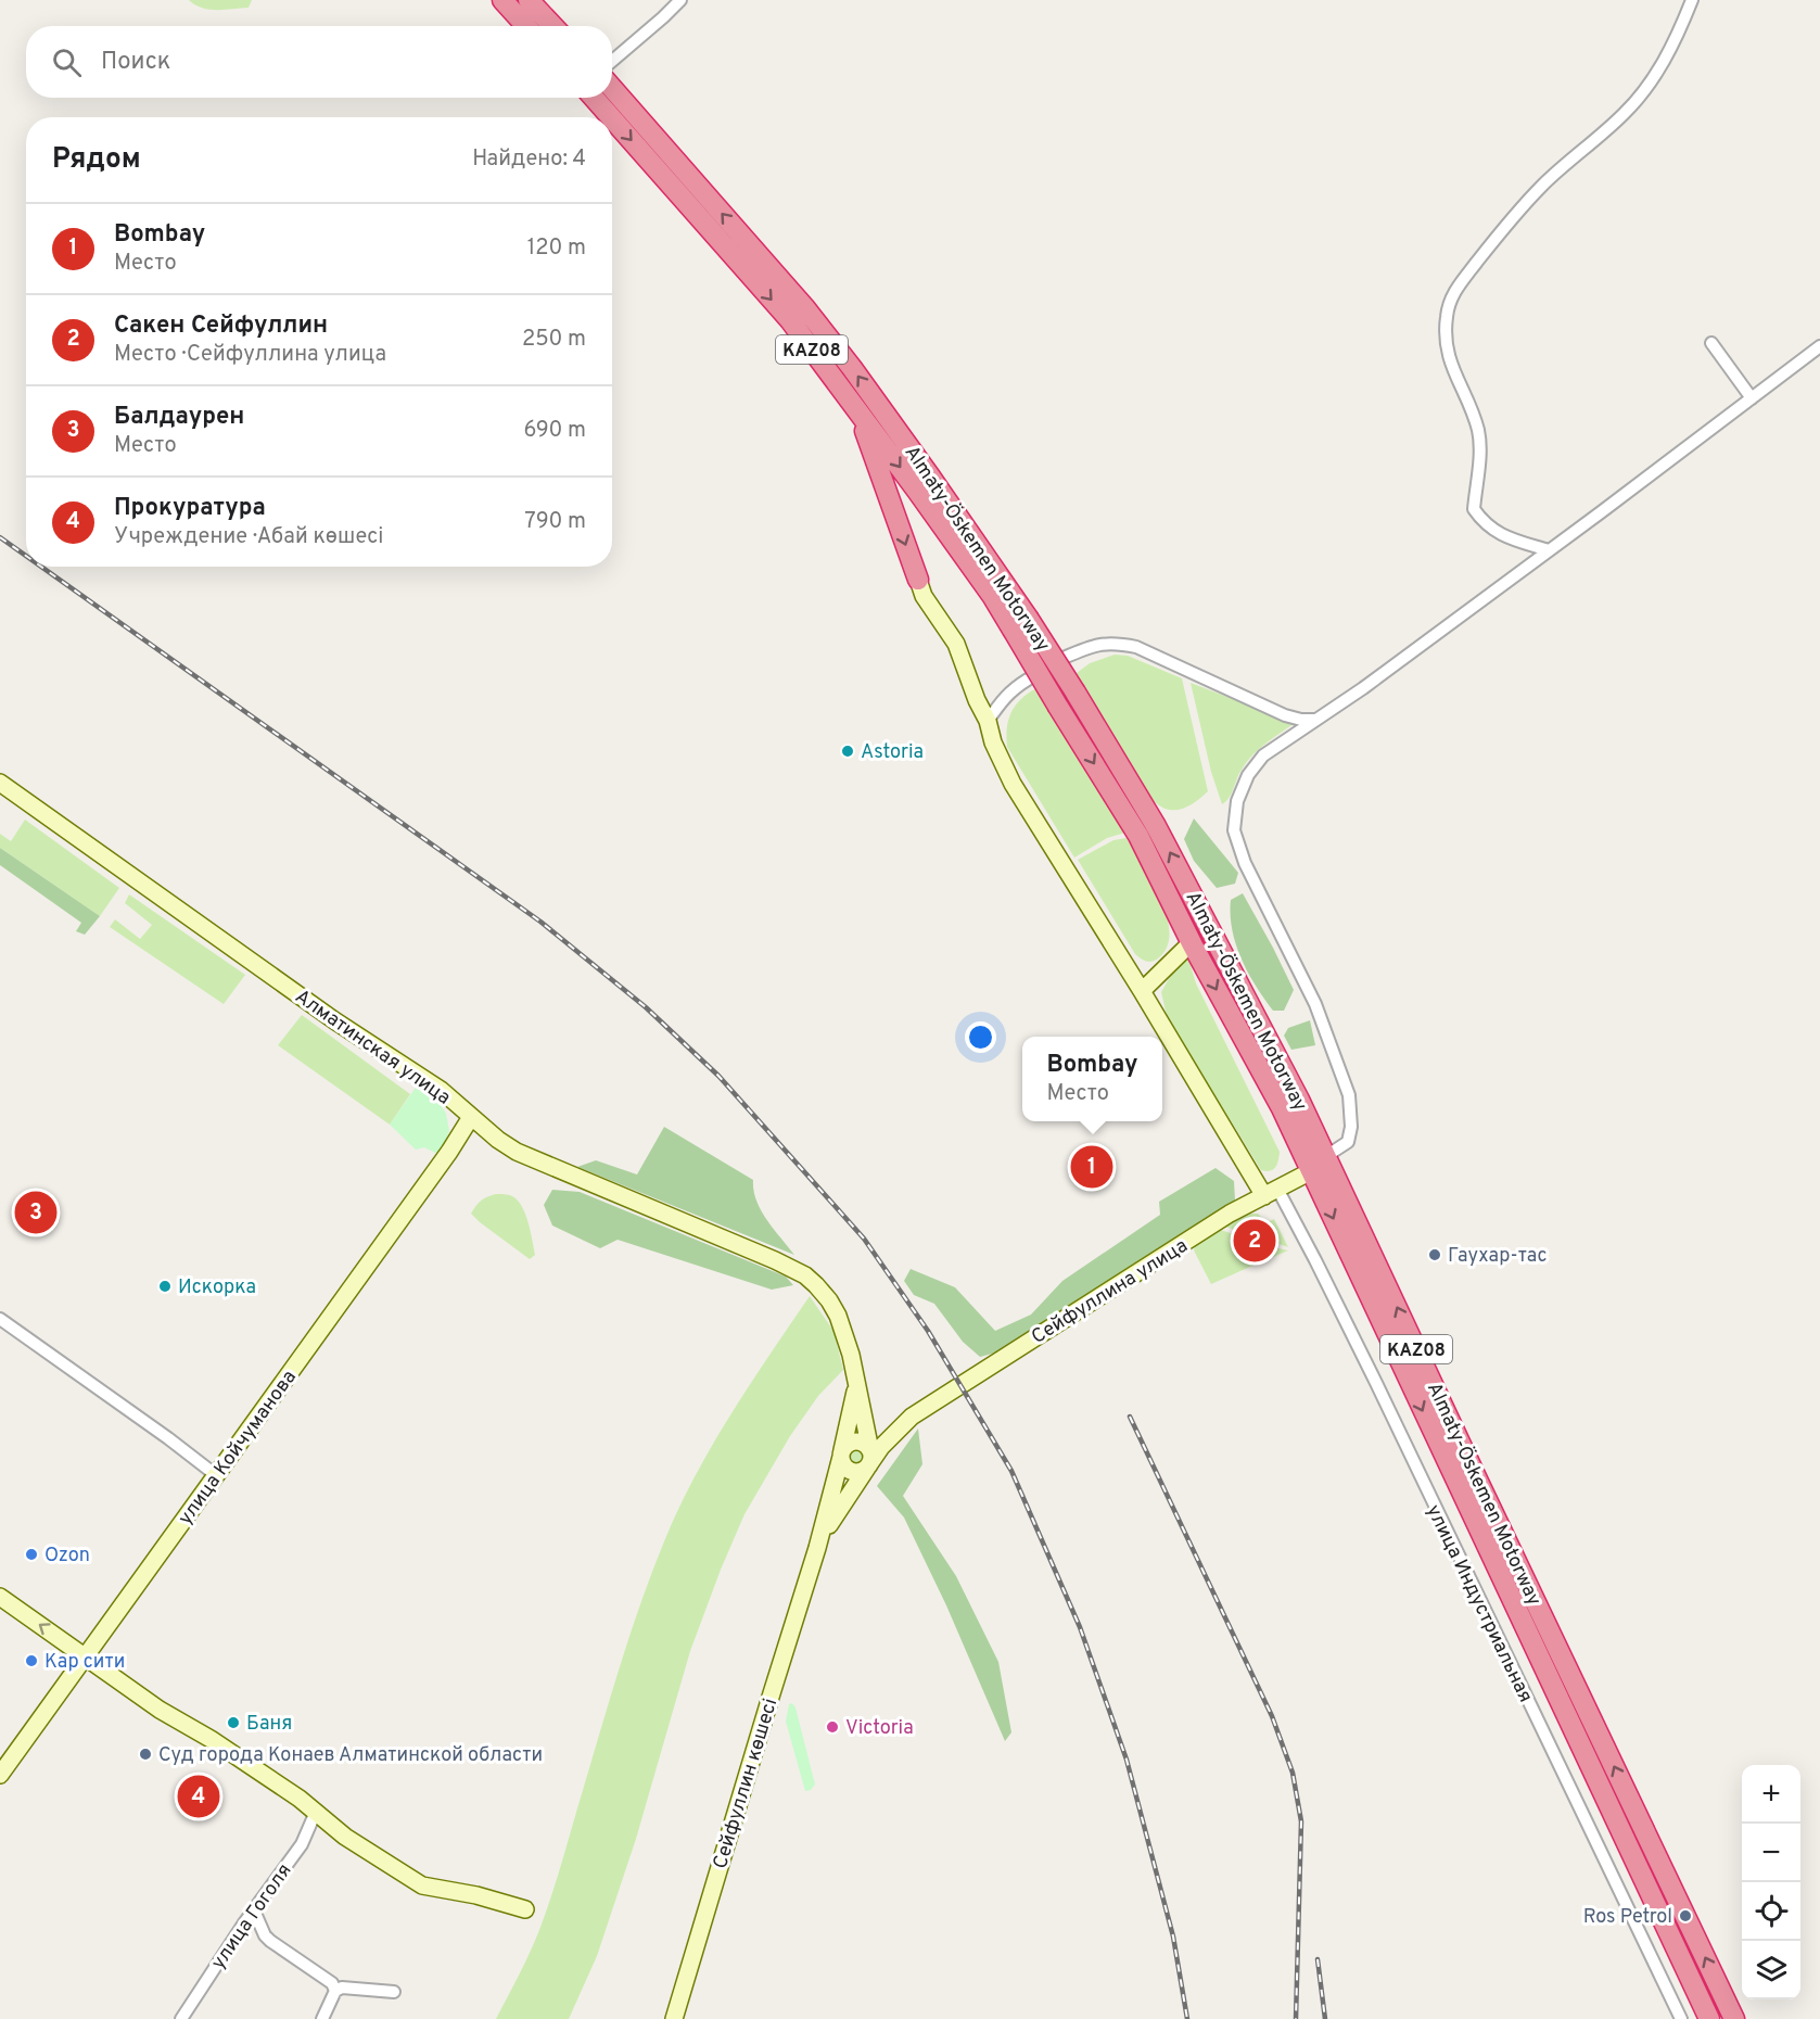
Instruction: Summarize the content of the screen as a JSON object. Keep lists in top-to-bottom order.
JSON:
{
  "streets": {
    "highway": ["KAZ08", "Almaty-Öskemen Motorway"],
    "street": [
      "Алматинская улица",
      "Сейфуллина улица",
      "улица Койчуманова",
      "улица Индустриальная",
      "Сейфуллин көшесі",
      "улица Гоголя"
    ]
  },
  "crossings": [
    ["Almaty-Öskemen Motorway", "Сейфуллина улица"],
    ["Алматинская улица", "улица Койчуманова"],
    ["Сейфуллина улица", "улица Индустриальная"]
  ],
  "places": [
    "Astoria",
    "Гаухар-тас",
    "Искоркa",
    "Ozon",
    "Кар сити",
    "Баня",
    "Victoria",
    "Суд города Конаев Алматинской области",
    "Ros Petrol"
  ],
  "page": {
    "search": "Поиск",
    "heading": ["Рядом", "Найдено: 4"],
    "list": [
      {
        "mark": "1",
        "name": "Bombay",
        "note": "Место",
        "value": "120 m"
      },
      {
        "mark": "2",
        "name": "Сакен Сейфуллин",
        "note": "Место · Сейфуллина улица",
        "value": "250 m"
      },
      {
        "mark": "3",
        "name": "Балдаурен",
        "note": "Место",
        "value": "690 m"
      },
      {
        "mark": "4",
        "name": "Прокуратура",
        "note": "Учреждение · Абай көшесі",
        "value": "790 m"
      }
    ],
    "popup": ["Bombay", "Место"],
    "pins": [
      "1",
      "3",
      "2",
      "4"
    ],
    "map_buttons": ["+", "−"]
  }
}
